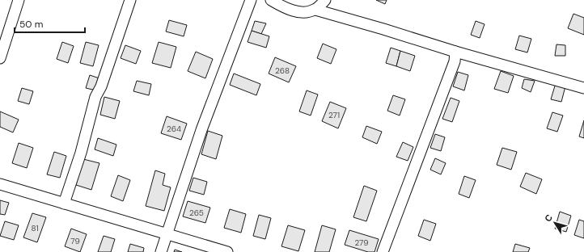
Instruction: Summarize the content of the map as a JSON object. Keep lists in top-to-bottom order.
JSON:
{
  "house_numbers": [
    "268",
    "271",
    "264",
    "265",
    "81",
    "79",
    "279"
  ],
  "scale_bar": "50 m",
  "north": "top left"
}
